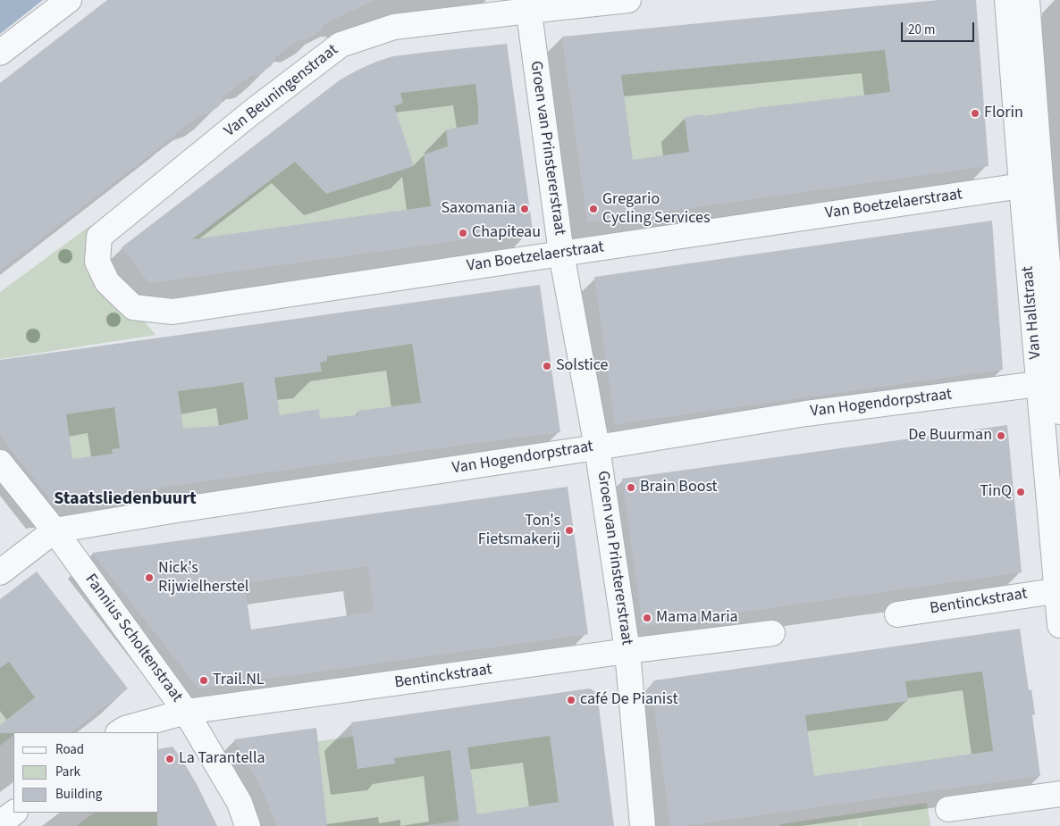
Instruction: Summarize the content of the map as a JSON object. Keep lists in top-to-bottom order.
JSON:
{
  "streets": {
    "street": [
      "Van Beuningenstraat",
      "Groen van Prinstererstraat",
      "Van Boetzelaerstraat",
      "Van Hallstraat",
      "Van Hogendorpstraat",
      "Bentinckstraat",
      "Fannius Scholtenstraat"
    ]
  },
  "crossings": [
    ["Van Beuningenstraat", "Groen van Prinstererstraat"],
    ["Van Beuningenstraat", "Van Boetzelaerstraat"],
    ["Groen van Prinstererstraat", "Van Boetzelaerstraat"],
    ["Groen van Prinstererstraat", "Van Hogendorpstraat"],
    ["Groen van Prinstererstraat", "Bentinckstraat"],
    ["Van Boetzelaerstraat", "Van Hallstraat"],
    ["Van Hallstraat", "Van Hogendorpstraat"],
    ["Van Hallstraat", "Bentinckstraat"],
    ["Van Hogendorpstraat", "Fannius Scholtenstraat"],
    ["Bentinckstraat", "Fannius Scholtenstraat"]
  ],
  "districts": ["Staatsliedenbuurt"],
  "places": [
    "Florin",
    "Saxomania",
    "Gregario Cycling Services",
    "Chapiteau",
    "Solstice",
    "De Buurman",
    "Brain Boost",
    "TinQ",
    "Ton's Fietsmakerij",
    "Nick's Rijwielherstel",
    "Mama Maria",
    "Trail.NL",
    "café De Pianist",
    "La Tarantella"
  ],
  "legend": ["Road", "Park", "Building"],
  "scale_bar": "20 m"
}
